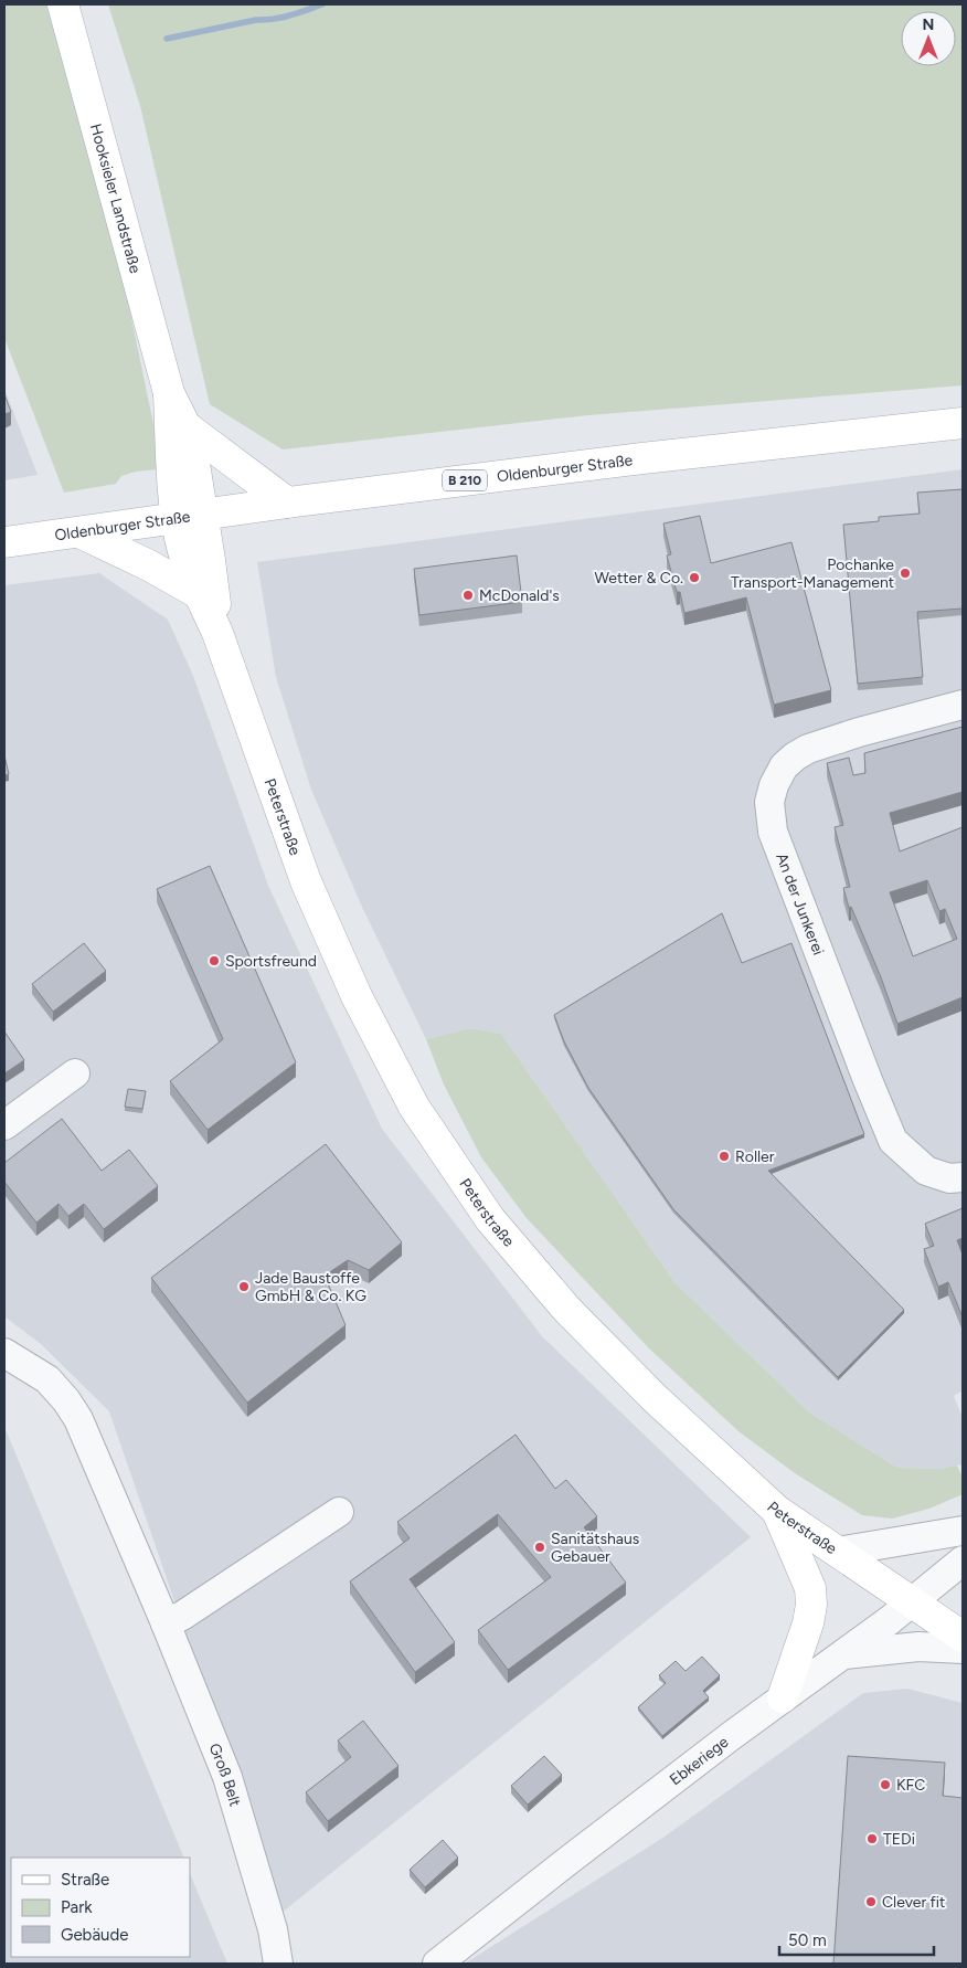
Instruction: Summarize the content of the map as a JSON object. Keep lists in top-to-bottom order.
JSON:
{
  "streets": {
    "main road": [
      "Hooksieler Landstraße",
      "Oldenburger Straße",
      "B 210",
      "Peterstraße"
    ],
    "street": ["An der Junkerei", "Ebkeriege", "Groß Belt"]
  },
  "crossings": [
    ["Hooksieler Landstraße", "Oldenburger Straße"],
    ["Hooksieler Landstraße", "Peterstraße"],
    ["Oldenburger Straße", "Peterstraße"],
    ["Peterstraße", "Ebkeriege"]
  ],
  "places": [
    "Pochanke Transport-Management",
    "Wetter & Co.",
    "McDonald's",
    "Sportsfreund",
    "Roller",
    "Jade Baustoffe GmbH & Co. KG",
    "Sanitätshaus Gebauer",
    "KFC",
    "TEDi",
    "Clever fit"
  ],
  "legend": ["Straße", "Park", "Gebäude"],
  "scale_bar": "50 m",
  "north": "top"
}
